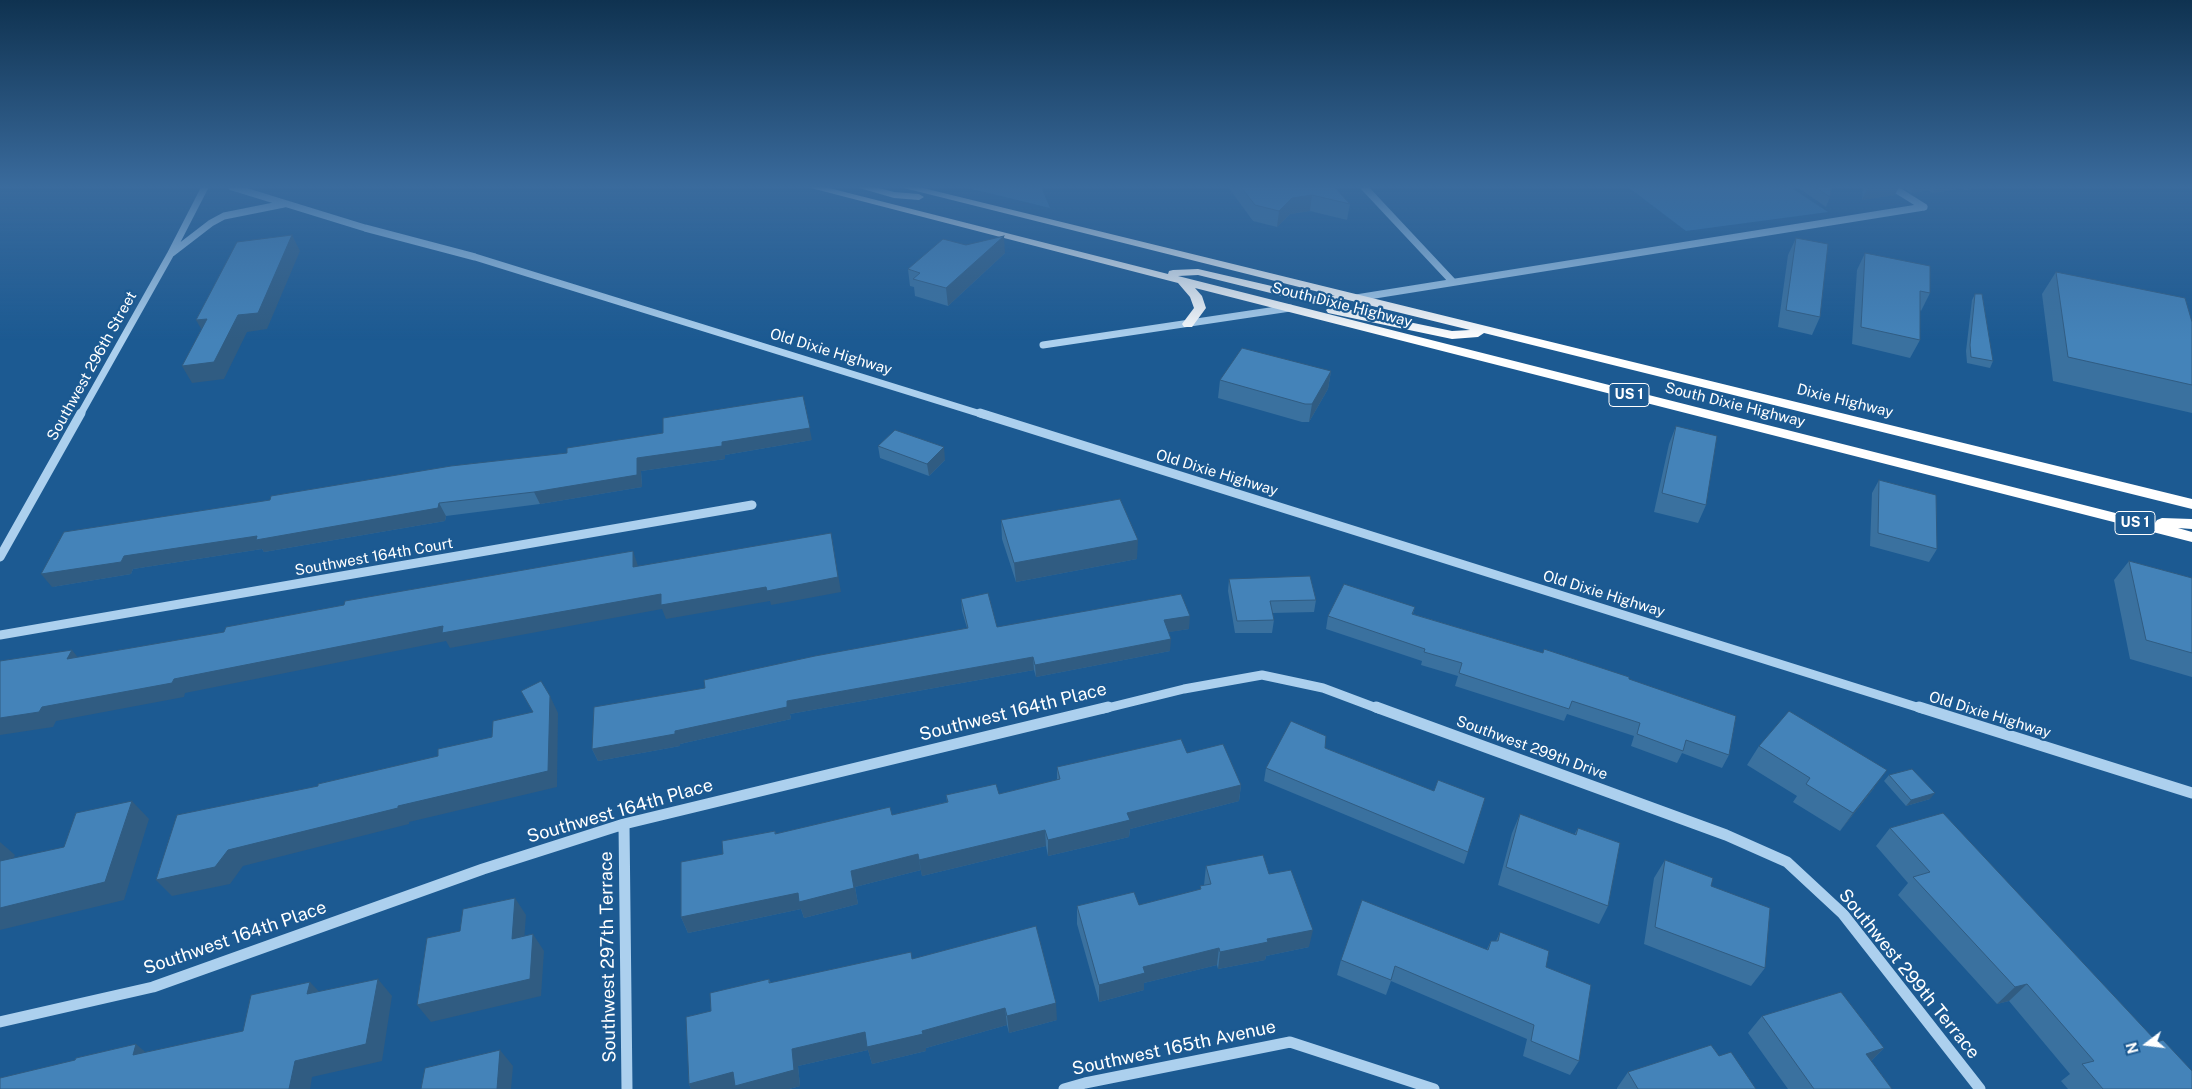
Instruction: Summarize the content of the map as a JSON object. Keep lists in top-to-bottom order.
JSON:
{
  "streets": {
    "highway": ["South Dixie Highway", "US 1", "Dixie Highway"],
    "street": [
      "Old Dixie Highway",
      "Southwest 296th Street",
      "Southwest 164th Court",
      "Southwest 164th Place",
      "Southwest 299th Drive",
      "Southwest 297th Terrace",
      "Southwest 299th Terrace",
      "Southwest 165th Avenue"
    ]
  },
  "crossings": [
    ["South Dixie Highway", "US 1"],
    ["South Dixie Highway", "Dixie Highway"],
    ["Southwest 164th Place", "Southwest 299th Drive"],
    ["Southwest 164th Place", "Southwest 297th Terrace"],
    ["Southwest 299th Drive", "Southwest 299th Terrace"]
  ],
  "north": "left"
}
